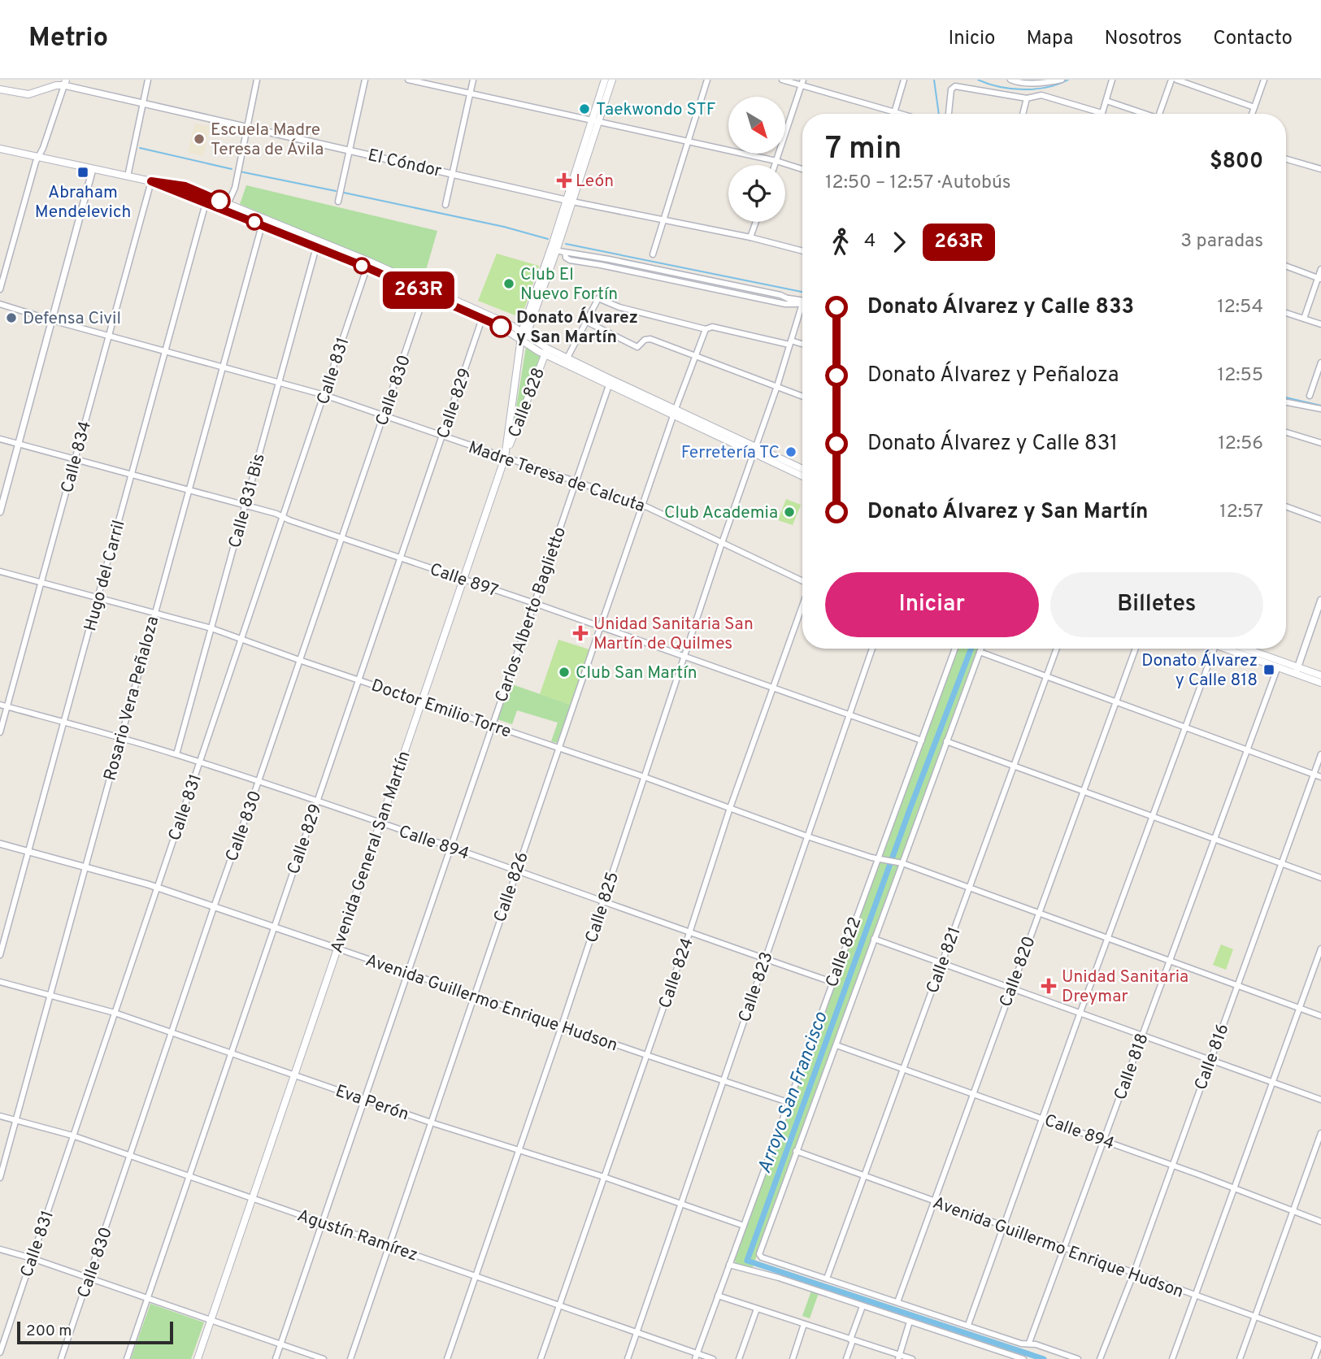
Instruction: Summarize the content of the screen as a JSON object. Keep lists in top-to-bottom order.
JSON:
{
  "streets": {
    "main road": ["El Cóndor", "Calle 828", "Avenida General San Martín"],
    "street": [
      "Calle 831",
      "Calle 830",
      "Calle 829",
      "Calle 834",
      "Madre Teresa de Calcuta",
      "Calle 831 Bis",
      "Hugo del Carril",
      "Calle 897",
      "Carlos Alberto Baglietto",
      "Rosario Vera Peñaloza",
      "Doctor Emilio Torre",
      "Calle 894",
      "Calle 826",
      "Calle 825",
      "Calle 822",
      "Calle 821",
      "Calle 820",
      "Calle 824",
      "Calle 823",
      "Avenida Guillermo Enrique Hudson",
      "Calle 816",
      "Calle 818",
      "Eva Perón",
      "Agustín Ramírez"
    ]
  },
  "crossings": [
    ["El Cóndor", "Avenida General San Martín"],
    ["Calle 831", "Madre Teresa de Calcuta"],
    ["Calle 831", "Calle 897"],
    ["Calle 831", "Doctor Emilio Torre"],
    ["Calle 831", "Calle 894"],
    ["Calle 831", "Avenida Guillermo Enrique Hudson"],
    ["Calle 831", "Eva Perón"],
    ["Calle 831", "Agustín Ramírez"],
    ["Calle 830", "Madre Teresa de Calcuta"],
    ["Calle 830", "Calle 897"],
    ["Calle 830", "Doctor Emilio Torre"],
    ["Calle 830", "Calle 894"],
    ["Calle 830", "Avenida Guillermo Enrique Hudson"],
    ["Calle 830", "Eva Perón"],
    ["Calle 830", "Agustín Ramírez"],
    ["Calle 828", "Madre Teresa de Calcuta"],
    ["Calle 828", "Avenida General San Martín"],
    ["Calle 829", "Madre Teresa de Calcuta"],
    ["Calle 829", "Calle 897"],
    ["Calle 829", "Doctor Emilio Torre"],
    ["Calle 829", "Calle 894"],
    ["Calle 829", "Avenida Guillermo Enrique Hudson"],
    ["Calle 829", "Eva Perón"],
    ["Calle 829", "Agustín Ramírez"],
    ["Calle 834", "Madre Teresa de Calcuta"],
    ["Calle 834", "Calle 897"],
    ["Calle 834", "Doctor Emilio Torre"],
    ["Calle 834", "Calle 894"],
    ["Madre Teresa de Calcuta", "Calle 831 Bis"],
    ["Madre Teresa de Calcuta", "Hugo del Carril"],
    ["Madre Teresa de Calcuta", "Carlos Alberto Baglietto"],
    ["Madre Teresa de Calcuta", "Rosario Vera Peñaloza"],
    ["Madre Teresa de Calcuta", "Avenida General San Martín"],
    ["Madre Teresa de Calcuta", "Calle 826"],
    ["Madre Teresa de Calcuta", "Calle 825"],
    ["Calle 831 Bis", "Calle 897"],
    ["Calle 831 Bis", "Doctor Emilio Torre"],
    ["Calle 831 Bis", "Calle 894"],
    ["Hugo del Carril", "Calle 897"],
    ["Hugo del Carril", "Doctor Emilio Torre"],
    ["Hugo del Carril", "Calle 894"],
    ["Hugo del Carril", "Avenida Guillermo Enrique Hudson"],
    ["Calle 897", "Carlos Alberto Baglietto"],
    ["Calle 897", "Rosario Vera Peñaloza"],
    ["Calle 897", "Avenida General San Martín"],
    ["Calle 897", "Calle 826"],
    ["Calle 897", "Calle 825"],
    ["Calle 897", "Calle 822"],
    ["Calle 897", "Calle 824"],
    ["Calle 897", "Calle 823"],
    ["Carlos Alberto Baglietto", "Doctor Emilio Torre"],
    ["Carlos Alberto Baglietto", "Calle 894"],
    ["Carlos Alberto Baglietto", "Avenida Guillermo Enrique Hudson"],
    ["Carlos Alberto Baglietto", "Eva Perón"],
    ["Carlos Alberto Baglietto", "Agustín Ramírez"],
    ["Rosario Vera Peñaloza", "Doctor Emilio Torre"],
    ["Rosario Vera Peñaloza", "Calle 894"],
    ["Rosario Vera Peñaloza", "Avenida Guillermo Enrique Hudson"],
    ["Rosario Vera Peñaloza", "Eva Perón"],
    ["Rosario Vera Peñaloza", "Agustín Ramírez"],
    ["Doctor Emilio Torre", "Avenida General San Martín"],
    ["Doctor Emilio Torre", "Calle 826"],
    ["Doctor Emilio Torre", "Calle 825"],
    ["Doctor Emilio Torre", "Calle 822"],
    ["Doctor Emilio Torre", "Calle 821"],
    ["Doctor Emilio Torre", "Calle 820"],
    ["Doctor Emilio Torre", "Calle 824"],
    ["Doctor Emilio Torre", "Calle 823"],
    ["Doctor Emilio Torre", "Calle 816"],
    ["Doctor Emilio Torre", "Calle 818"],
    ["Calle 894", "Avenida General San Martín"],
    ["Calle 894", "Calle 826"],
    ["Calle 894", "Calle 825"],
    ["Calle 894", "Calle 822"],
    ["Calle 894", "Calle 821"],
    ["Calle 894", "Calle 820"],
    ["Calle 894", "Calle 824"],
    ["Calle 894", "Calle 823"],
    ["Calle 894", "Calle 816"],
    ["Calle 894", "Calle 818"],
    ["Avenida General San Martín", "Avenida Guillermo Enrique Hudson"],
    ["Avenida General San Martín", "Eva Perón"],
    ["Avenida General San Martín", "Agustín Ramírez"],
    ["Calle 826", "Avenida Guillermo Enrique Hudson"],
    ["Calle 826", "Eva Perón"],
    ["Calle 826", "Agustín Ramírez"],
    ["Calle 825", "Avenida Guillermo Enrique Hudson"],
    ["Calle 825", "Eva Perón"],
    ["Calle 825", "Agustín Ramírez"],
    ["Calle 822", "Calle 821"],
    ["Calle 822", "Avenida Guillermo Enrique Hudson"],
    ["Calle 822", "Eva Perón"],
    ["Calle 822", "Agustín Ramírez"],
    ["Calle 821", "Avenida Guillermo Enrique Hudson"],
    ["Calle 820", "Avenida Guillermo Enrique Hudson"],
    ["Calle 824", "Avenida Guillermo Enrique Hudson"],
    ["Calle 824", "Eva Perón"],
    ["Calle 824", "Agustín Ramírez"],
    ["Calle 823", "Avenida Guillermo Enrique Hudson"],
    ["Calle 823", "Eva Perón"],
    ["Calle 823", "Agustín Ramírez"],
    ["Avenida Guillermo Enrique Hudson", "Calle 816"],
    ["Avenida Guillermo Enrique Hudson", "Calle 818"]
  ],
  "water": ["Arroyo San Francisco"],
  "places": {
    "other": [
      "Taekwondo STF",
      "Escuela Madre Teresa de Ávila",
      "Club El Nuevo Fortín",
      "Defensa Civil",
      "Donato Álvarez y San Martín",
      "Ferretería TC",
      "Club Academia",
      "Club San Martín"
    ],
    "transit": ["Abraham Mendelevich", "Donato Álvarez y Calle 818"],
    "health": ["León", "Unidad Sanitaria San Martín de Quilmes", "Unidad Sanitaria Dreymar"]
  },
  "lines": ["bus line 263R"],
  "scale_bar": "200 m",
  "north": "bottom right",
  "page": {
    "header": "Metrio",
    "nav": [
      "Inicio",
      "Mapa",
      "Nosotros",
      "Contacto"
    ],
    "on_map": "263R",
    "heading": ["7 min", "12:50 – 12:57 · Autobús", "$800"],
    "legs": ["4", "263R", "3 paradas"],
    "list": [
      {
        "name": "Donato Álvarez y Calle 833",
        "value": "12:54"
      },
      {
        "name": "Donato Álvarez y Peñaloza",
        "value": "12:55"
      },
      {
        "name": "Donato Álvarez y Calle 831",
        "value": "12:56"
      },
      {
        "name": "Donato Álvarez y San Martín",
        "value": "12:57"
      }
    ],
    "buttons": ["Iniciar", "Billetes"],
    "scale": "200 m"
  }
}
